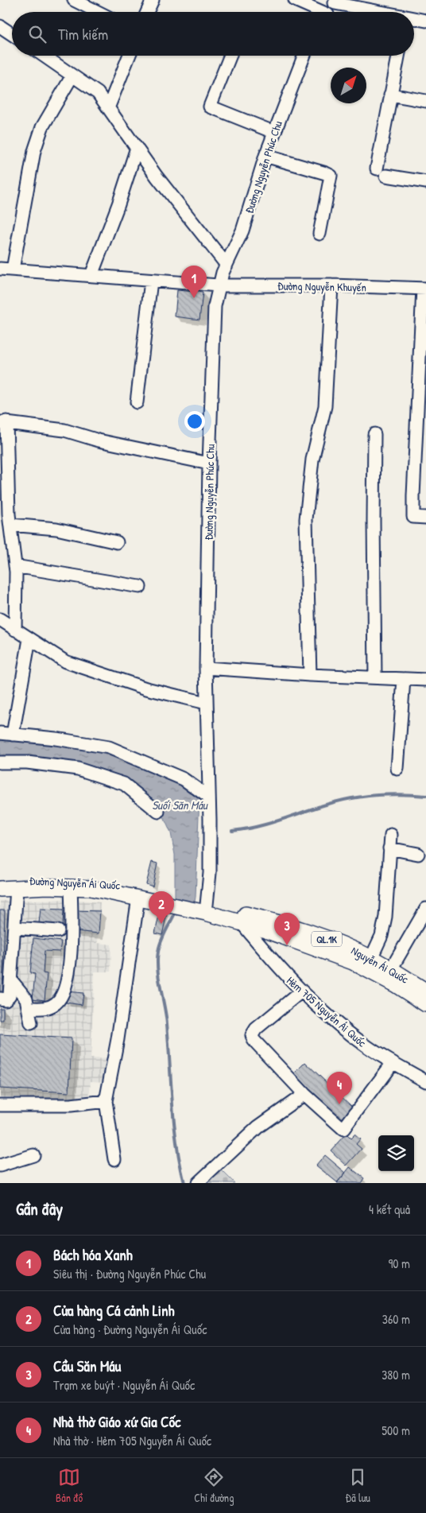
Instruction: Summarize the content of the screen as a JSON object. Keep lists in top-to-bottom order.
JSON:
{
  "streets": {
    "main road": ["Đường Nguyễn Ái Quốc", "QL.1K", "Nguyễn Ái Quốc"],
    "street": ["Đường Nguyễn Phúc Chu", "Đường Nguyễn Khuyến", "Hẻm 705 Nguyễn Ái Quốc"]
  },
  "crossings": [
    ["Đường Nguyễn Phúc Chu", "Đường Nguyễn Khuyến"],
    ["Đường Nguyễn Phúc Chu", "Đường Nguyễn Ái Quốc"],
    ["Đường Nguyễn Phúc Chu", "Nguyễn Ái Quốc"],
    ["Đường Nguyễn Ái Quốc", "Nguyễn Ái Quốc"],
    ["Đường Nguyễn Ái Quốc", "Hẻm 705 Nguyễn Ái Quốc"],
    ["Nguyễn Ái Quốc", "Hẻm 705 Nguyễn Ái Quốc"]
  ],
  "water": ["Suối Săn Máu"],
  "north": "top right",
  "page": {
    "search": "Tìm kiếm",
    "pins": [
      "1",
      "2",
      "3",
      "4"
    ],
    "heading": ["Gần đây", "4 kết quả"],
    "list": [
      {
        "mark": "1",
        "name": "Bách hóa Xanh",
        "note": "Siêu thị · Đường Nguyễn Phúc Chu",
        "value": "90 m"
      },
      {
        "mark": "2",
        "name": "Cửa hàng Cá cảnh Linh",
        "note": "Cửa hàng · Đường Nguyễn Ái Quốc",
        "value": "360 m"
      },
      {
        "mark": "3",
        "name": "Cầu Săn Máu",
        "note": "Trạm xe buýt · Nguyễn Ái Quốc",
        "value": "380 m"
      },
      {
        "mark": "4",
        "name": "Nhà thờ Giáo xứ Gia Cốc",
        "note": "Nhà thờ · Hẻm 705 Nguyễn Ái Quốc",
        "value": "500 m"
      }
    ],
    "nav": ["Bản đồ", "Chỉ đường", "Đã lưu"]
  }
}
